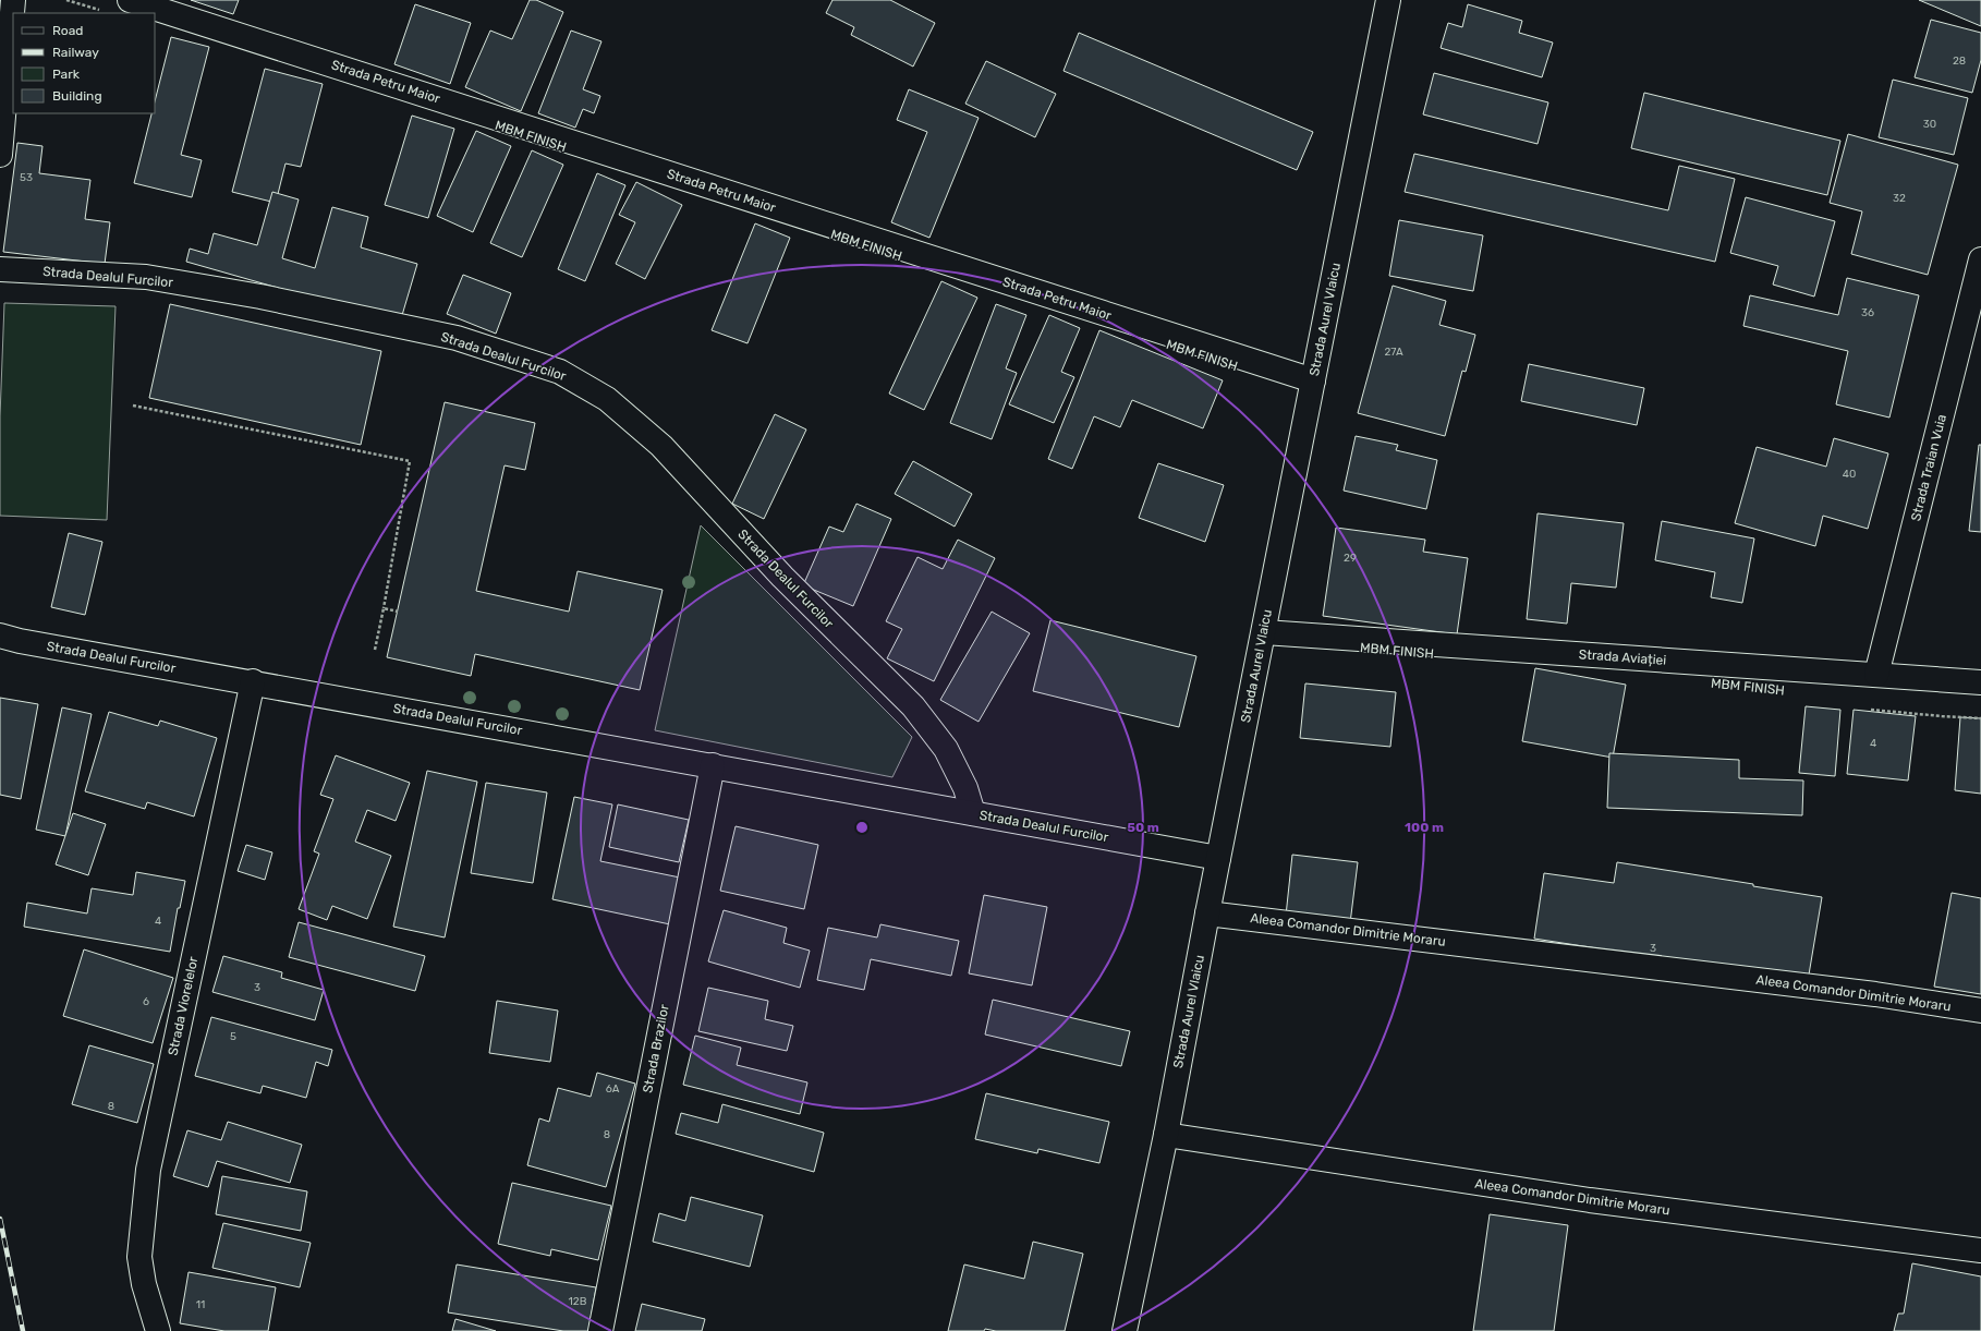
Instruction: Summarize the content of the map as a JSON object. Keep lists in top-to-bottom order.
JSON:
{
  "streets": {
    "street": [
      "Strada Petru Maior",
      "Strada Dealul Furcilor",
      "Strada Aurel Vlaicu",
      "Strada Traian Vuia",
      "Strada Aviației",
      "Aleea Comandor Dimitrie Moraru",
      "Strada Viorelelor",
      "Strada Brazilor"
    ]
  },
  "crossings": [
    ["Strada Petru Maior", "Strada Aurel Vlaicu"],
    ["Strada Dealul Furcilor", "Strada Aurel Vlaicu"],
    ["Strada Dealul Furcilor", "Strada Viorelelor"],
    ["Strada Dealul Furcilor", "Strada Brazilor"],
    ["Strada Aurel Vlaicu", "Strada Aviației"],
    ["Strada Aurel Vlaicu", "Aleea Comandor Dimitrie Moraru"],
    ["Strada Traian Vuia", "Strada Aviației"]
  ],
  "house_numbers": [
    "28",
    "30",
    "53",
    "32",
    "36",
    "27A",
    "40",
    "29",
    "4",
    "4",
    "3",
    "3",
    "6",
    "5",
    "6A",
    "8",
    "8",
    "12B",
    "11"
  ],
  "legend": [
    "Road",
    "Railway",
    "Park",
    "Building"
  ],
  "rings": ["50 m", "100 m"]
}
